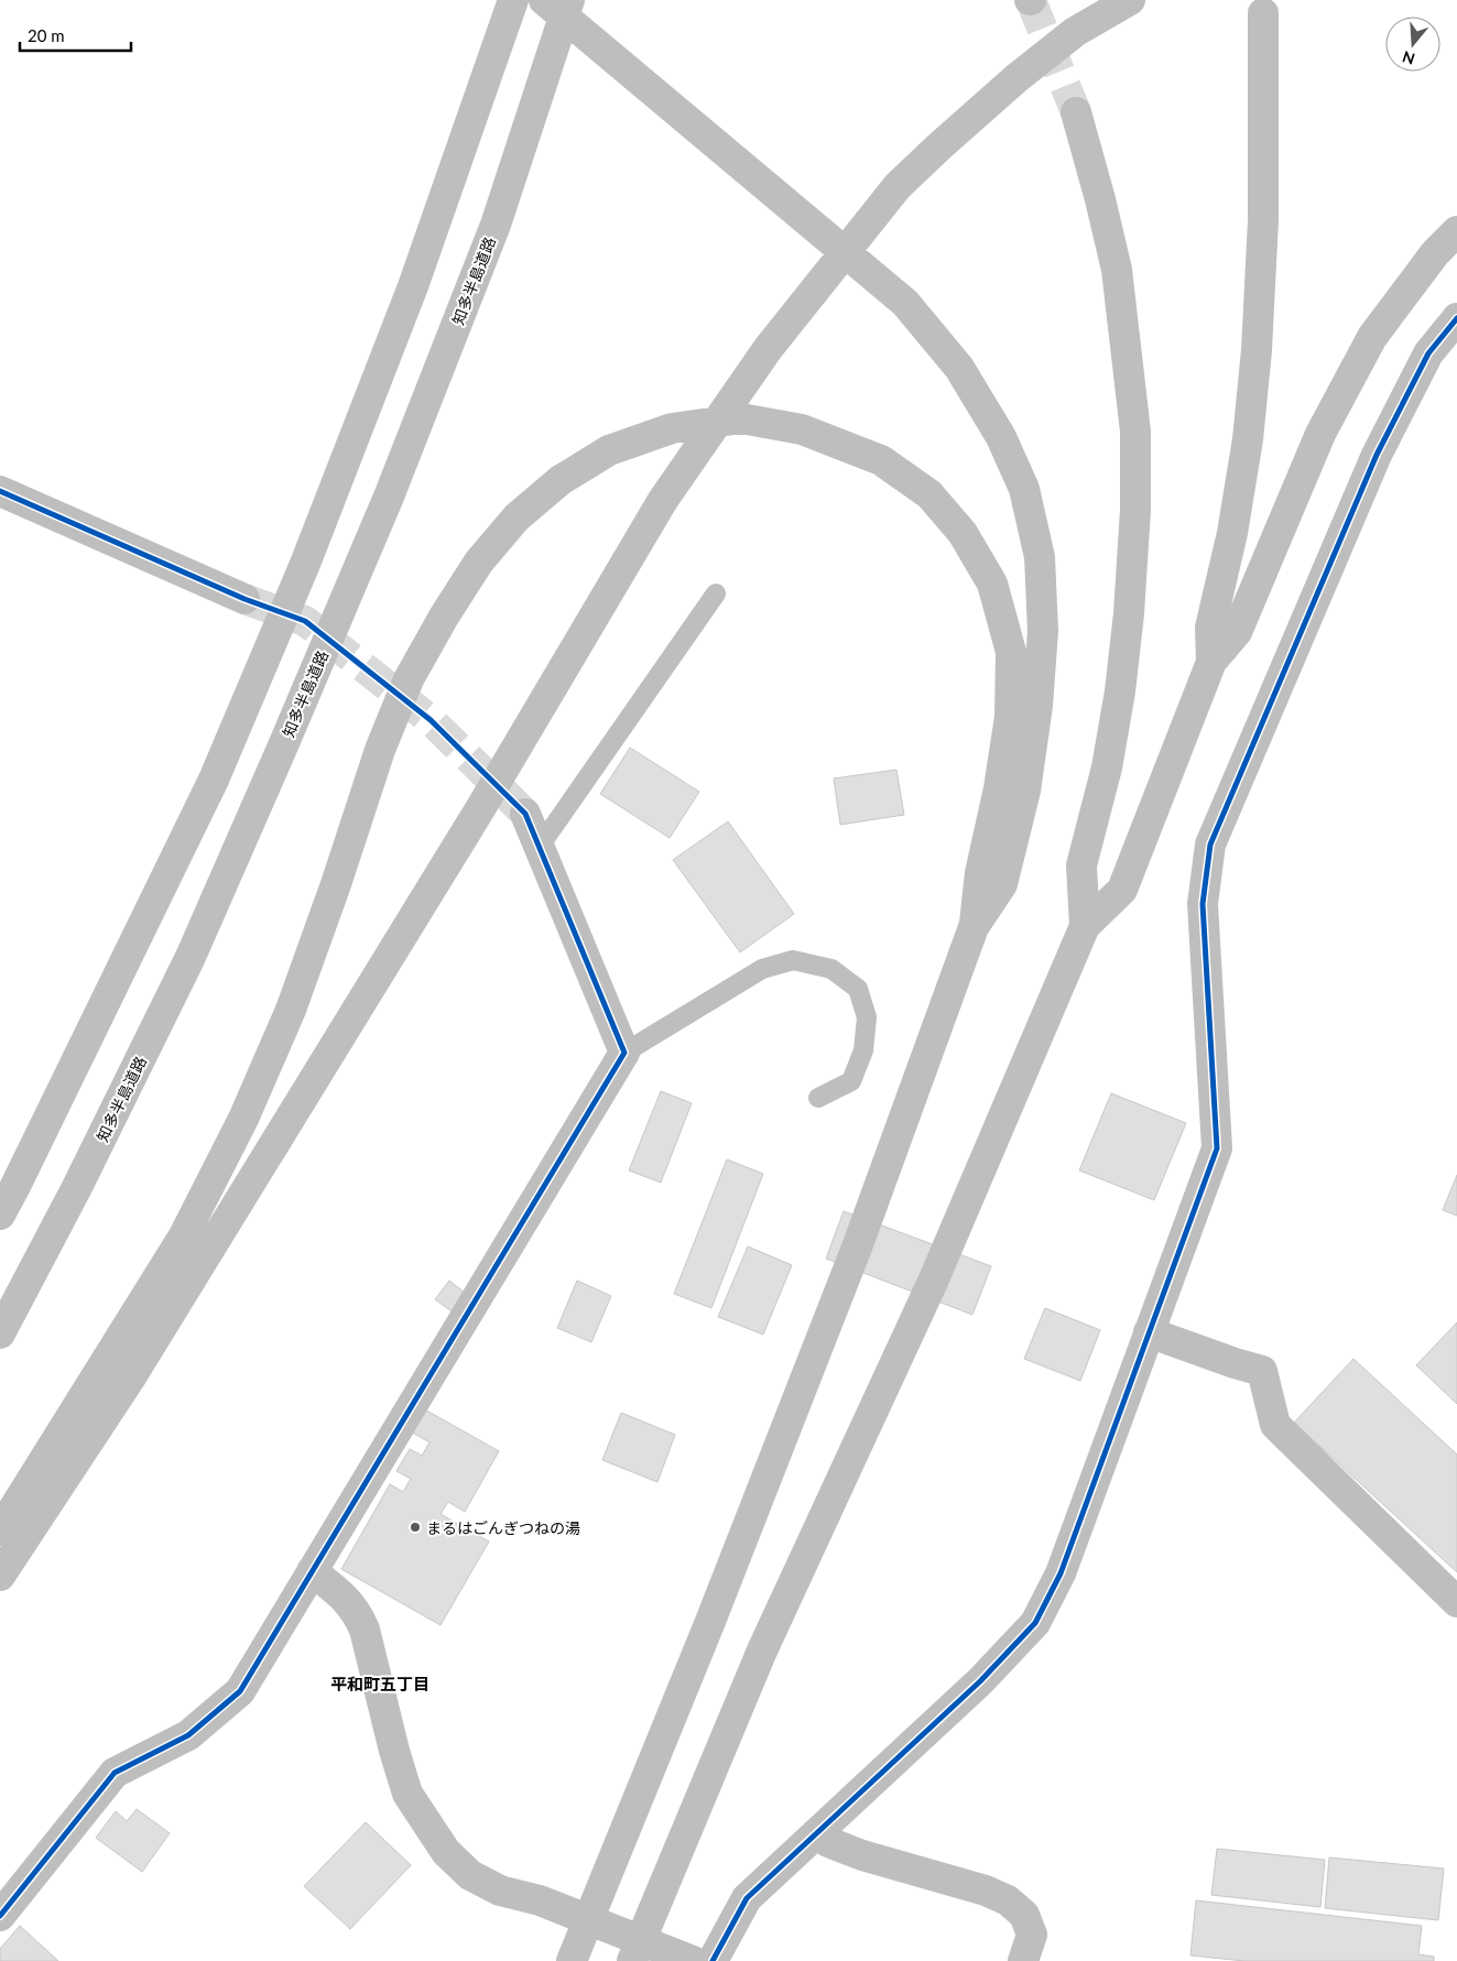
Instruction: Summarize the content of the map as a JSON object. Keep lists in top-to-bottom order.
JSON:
{
  "streets": {
    "main road": ["知多半島道路"]
  },
  "districts": ["平和町五丁目"],
  "places": ["まるはごんぎつねの湯"],
  "scale_bar": "20 m",
  "north": "bottom"
}
